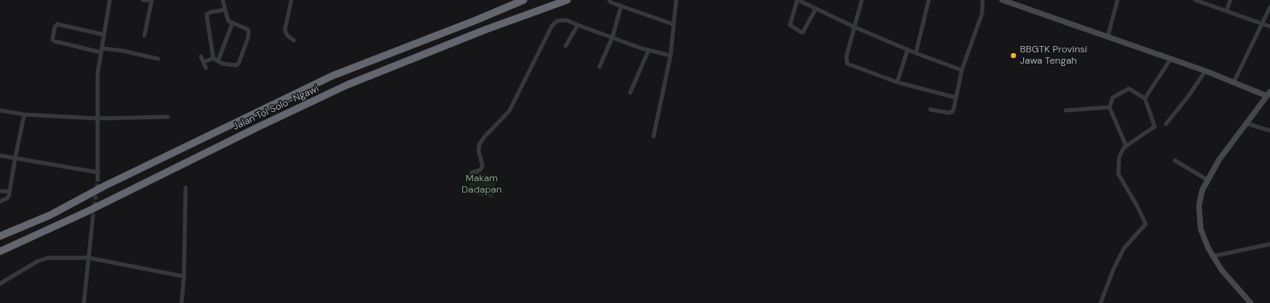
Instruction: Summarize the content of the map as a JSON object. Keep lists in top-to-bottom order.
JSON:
{
  "streets": {
    "highway": ["Jalan Tol Solo–Ngawi"]
  },
  "parks": ["Makam Dadapan"],
  "places": ["BBGTK Provinsi Jawa Tengah"]
}
